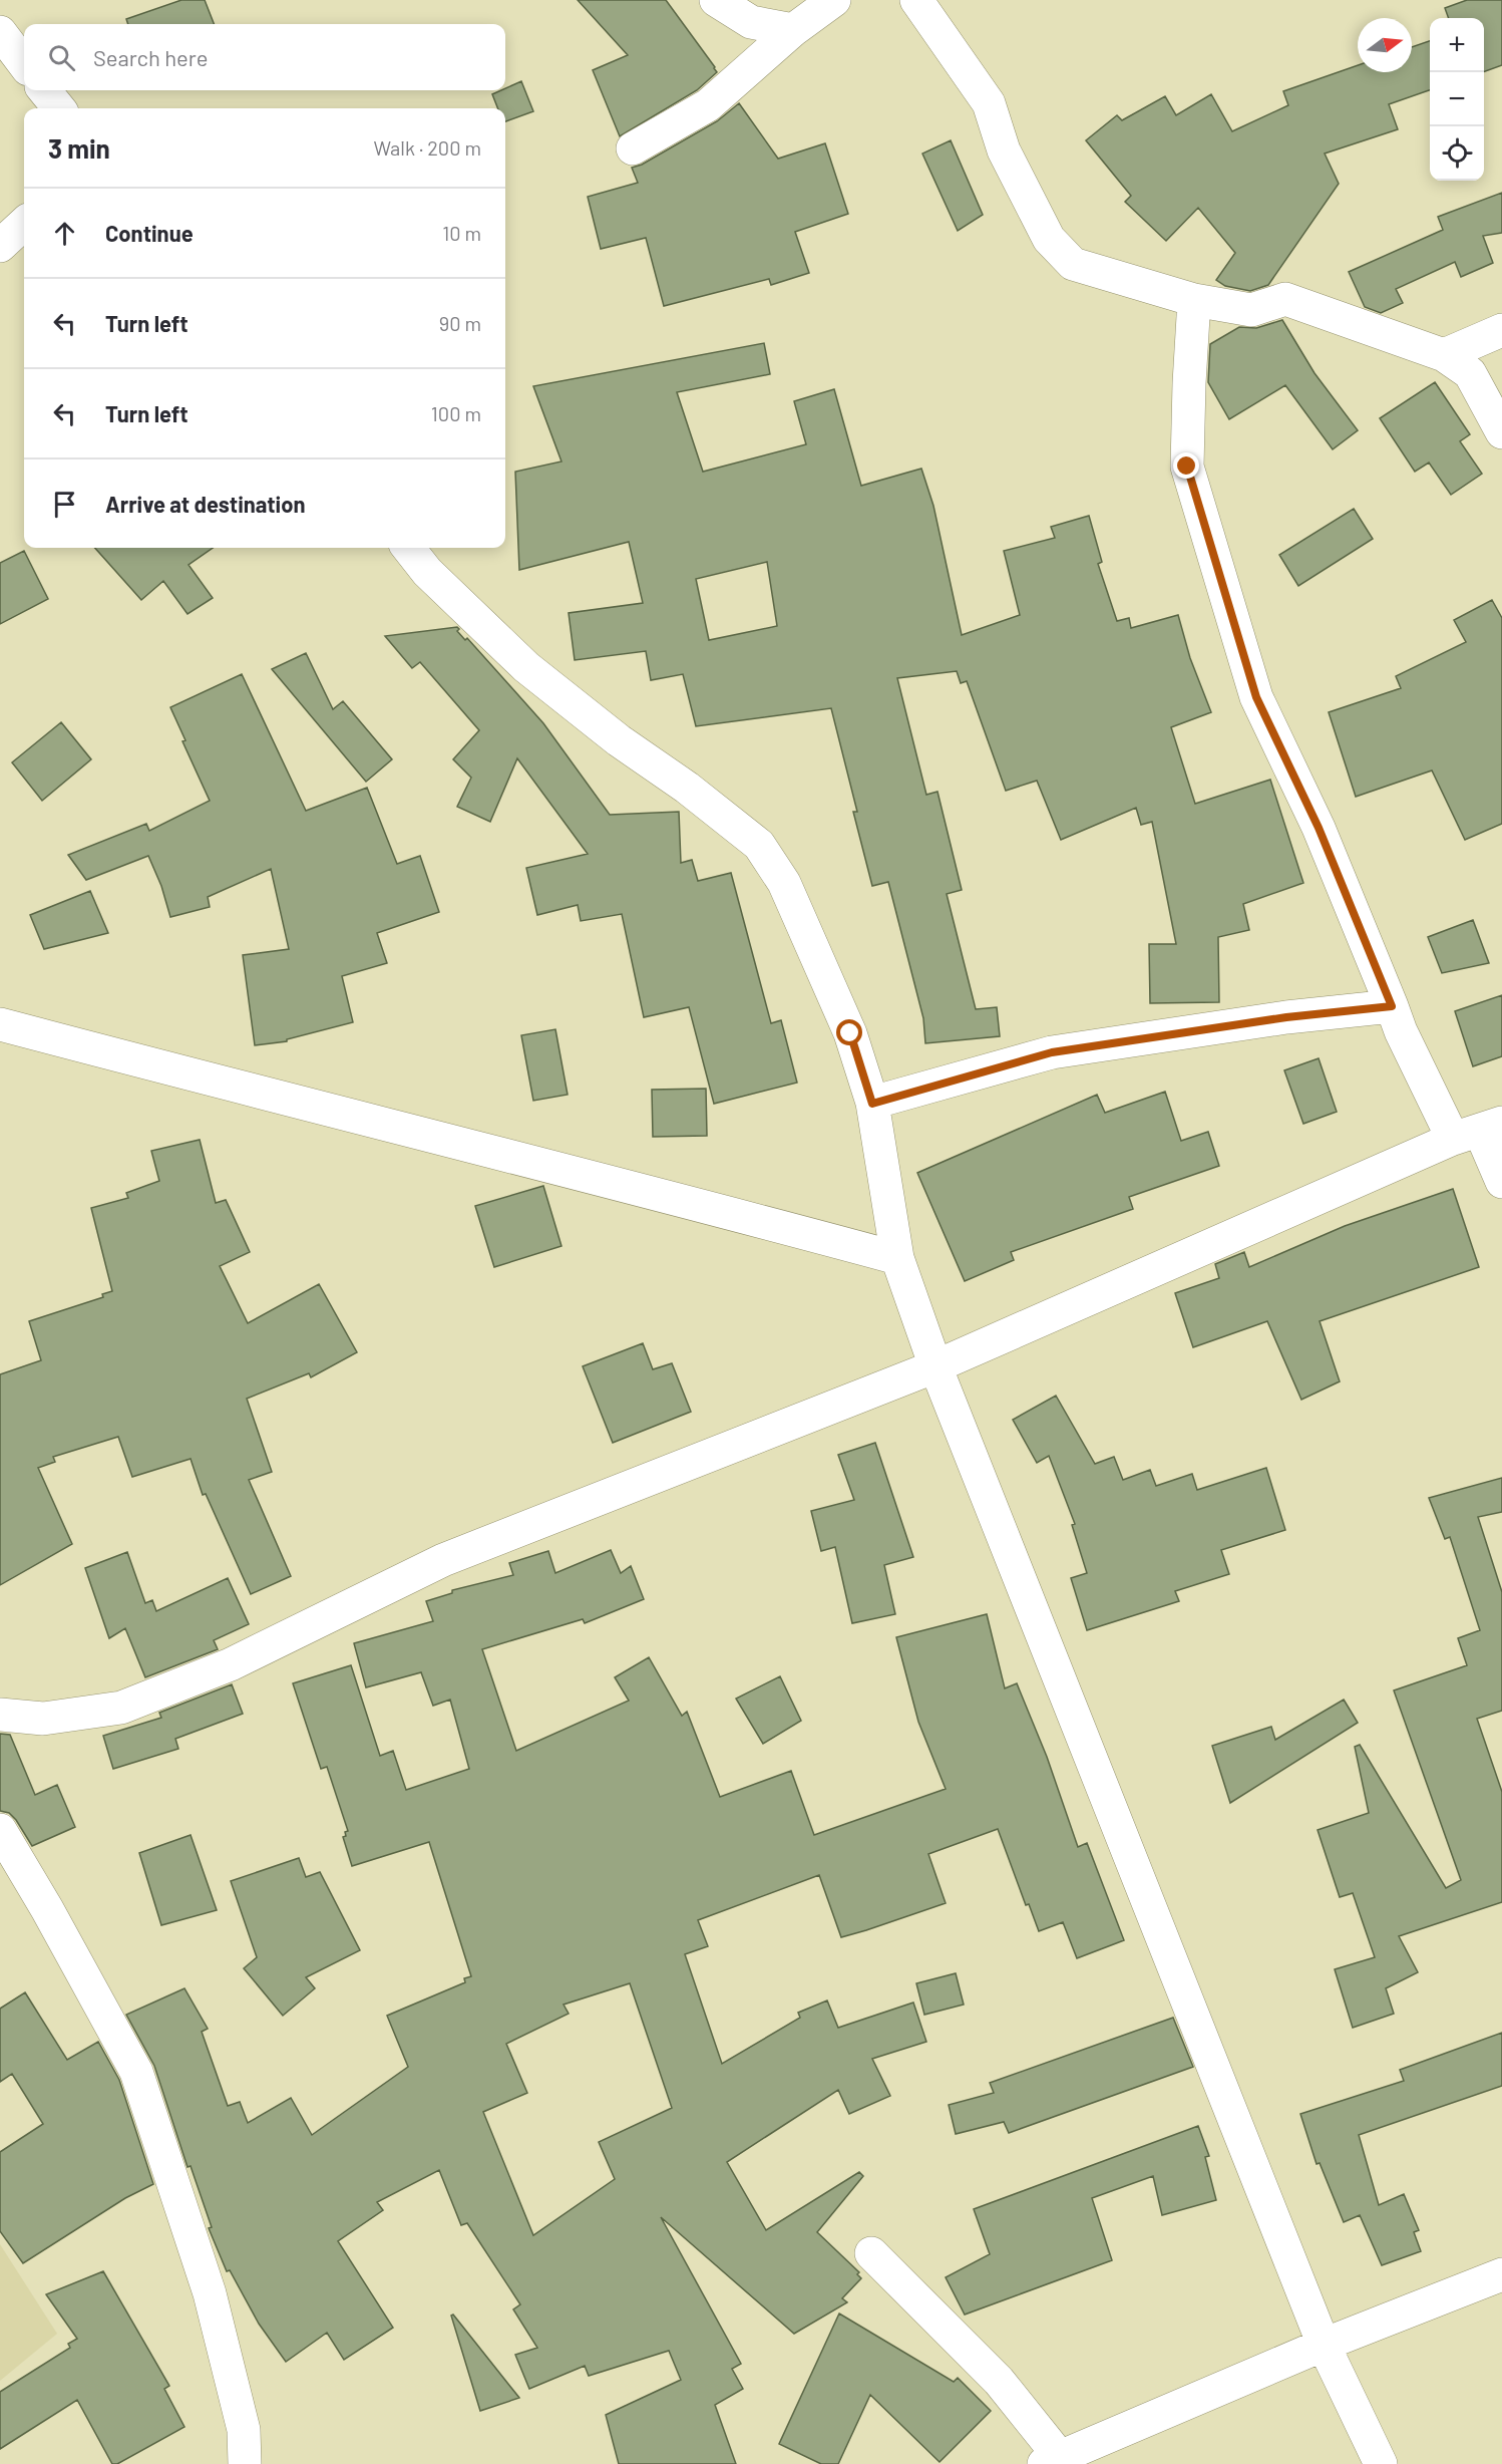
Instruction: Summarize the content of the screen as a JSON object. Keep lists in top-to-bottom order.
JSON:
{
  "north": "right",
  "page": {
    "map_buttons": ["+", "−"],
    "search": "Search here",
    "heading": ["3 min", "Walk · 200 m"],
    "list": [
      ["Continue", "10 m"],
      ["Turn left", "90 m"],
      ["Turn left", "100 m"],
      "Arrive at destination"
    ]
  }
}
